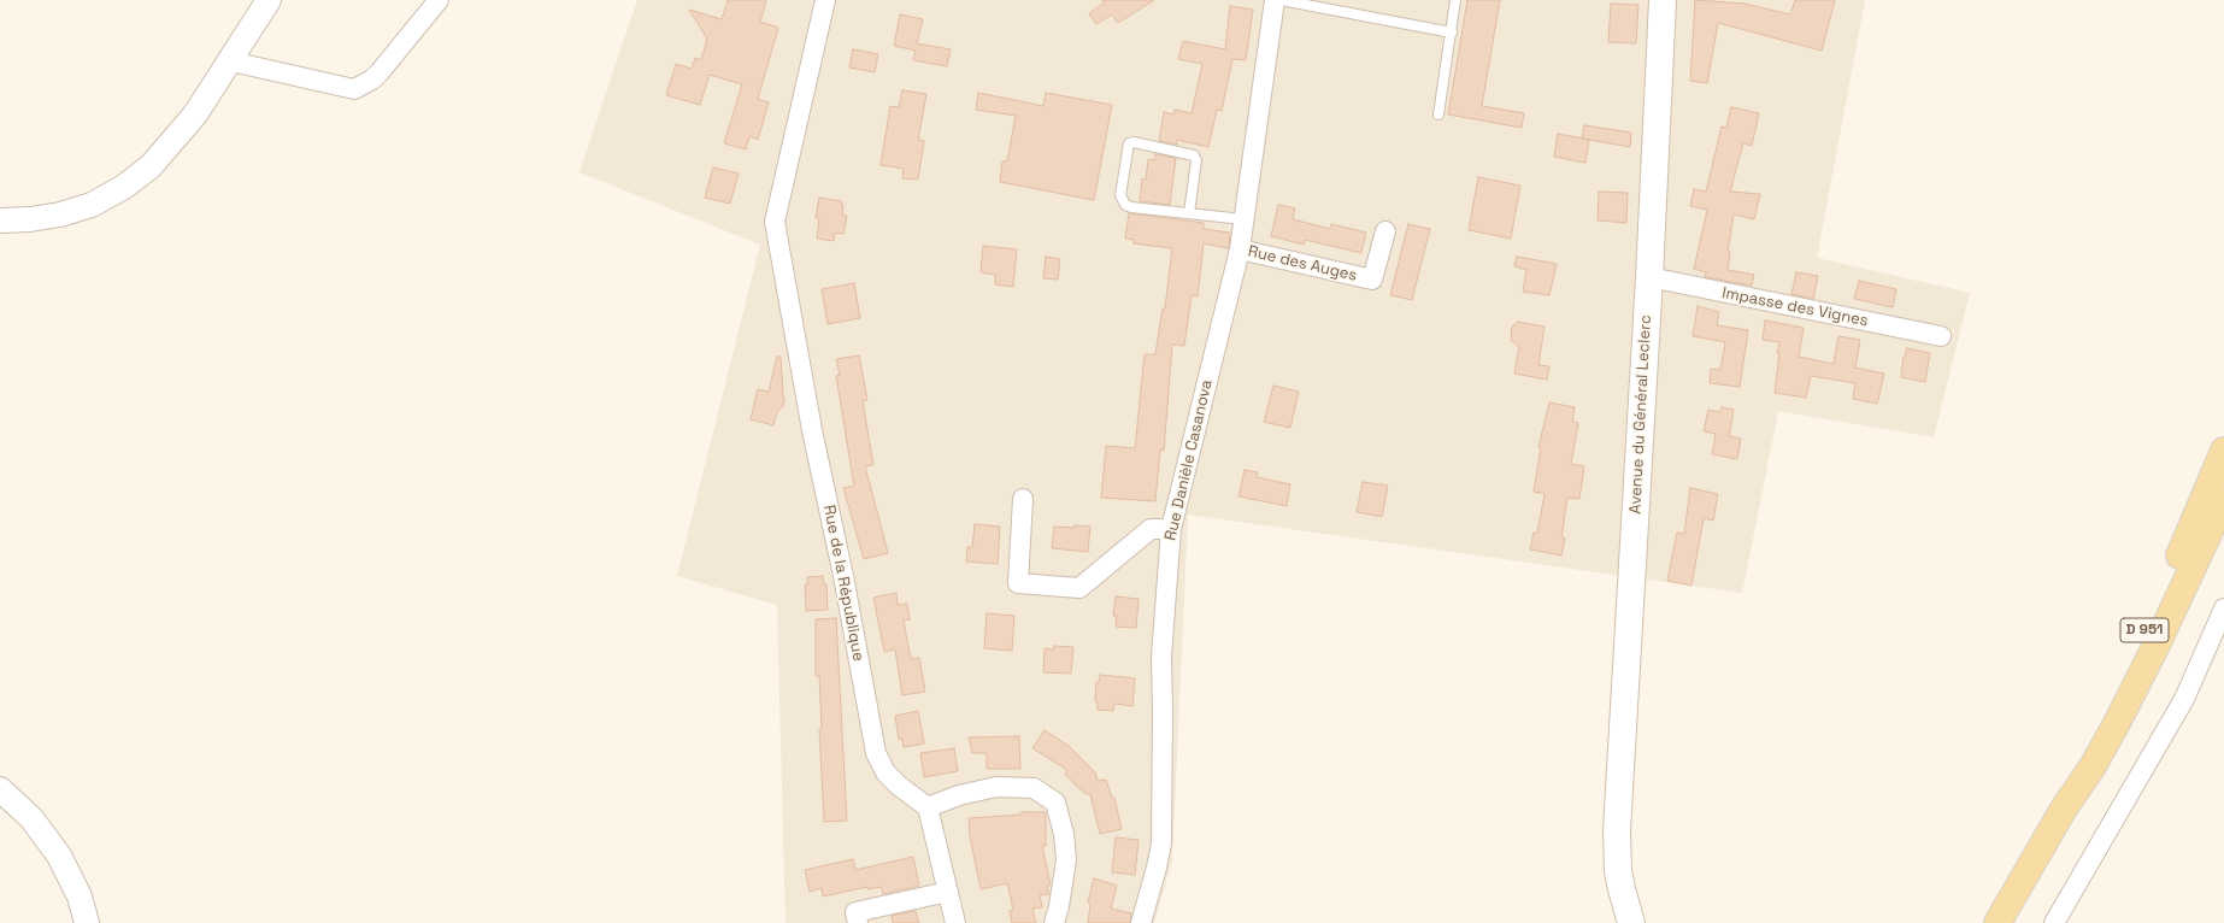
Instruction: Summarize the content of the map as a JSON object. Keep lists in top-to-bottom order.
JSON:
{
  "streets": {
    "main road": ["Avenue du Général Leclerc", "D 951"],
    "street": [
      "Rue des Auges",
      "Impasse des Vignes",
      "Rue Danièle Casanova",
      "Rue de la République"
    ]
  },
  "crossings": [
    ["Rue des Auges", "Rue Danièle Casanova"],
    ["Impasse des Vignes", "Avenue du Général Leclerc"]
  ]
}
